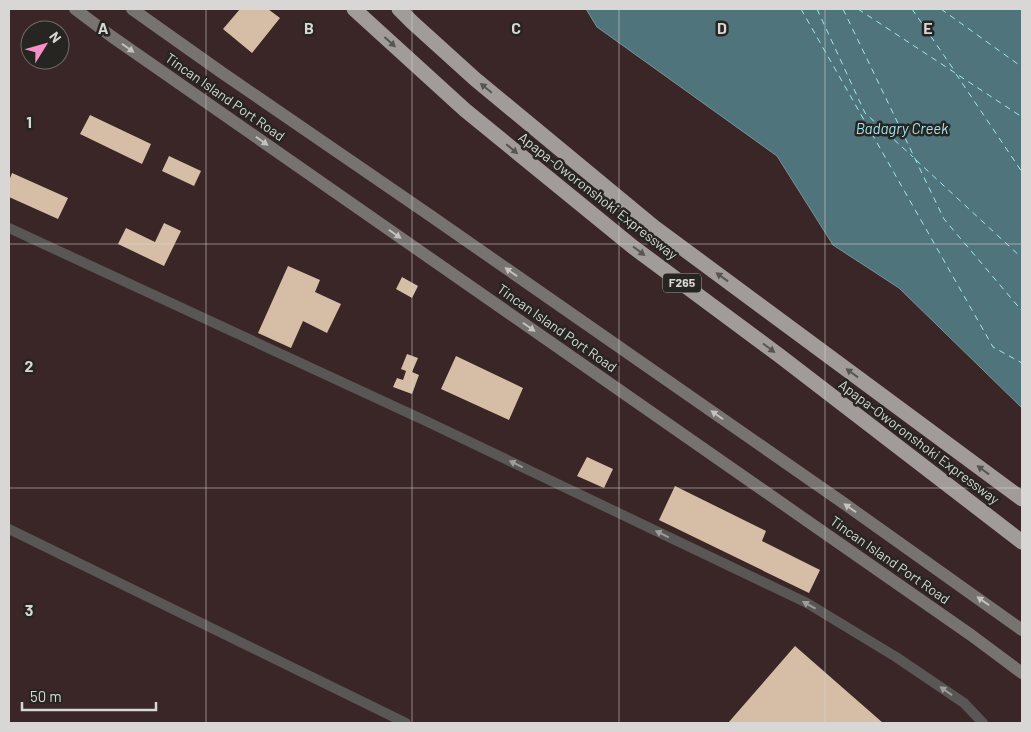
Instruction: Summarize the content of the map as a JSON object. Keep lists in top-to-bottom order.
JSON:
{
  "streets": {
    "highway": ["Apapa-Oworonshoki Expressway", "F265"],
    "street": ["Tincan Island Port Road"]
  },
  "water": ["Badagry Creek"],
  "scale_bar": "50 m",
  "north": "top right",
  "grid": {
    "columns": [
      "A",
      "B",
      "C",
      "D",
      "E"
    ],
    "rows": ["1", "2", "3"]
  }
}
